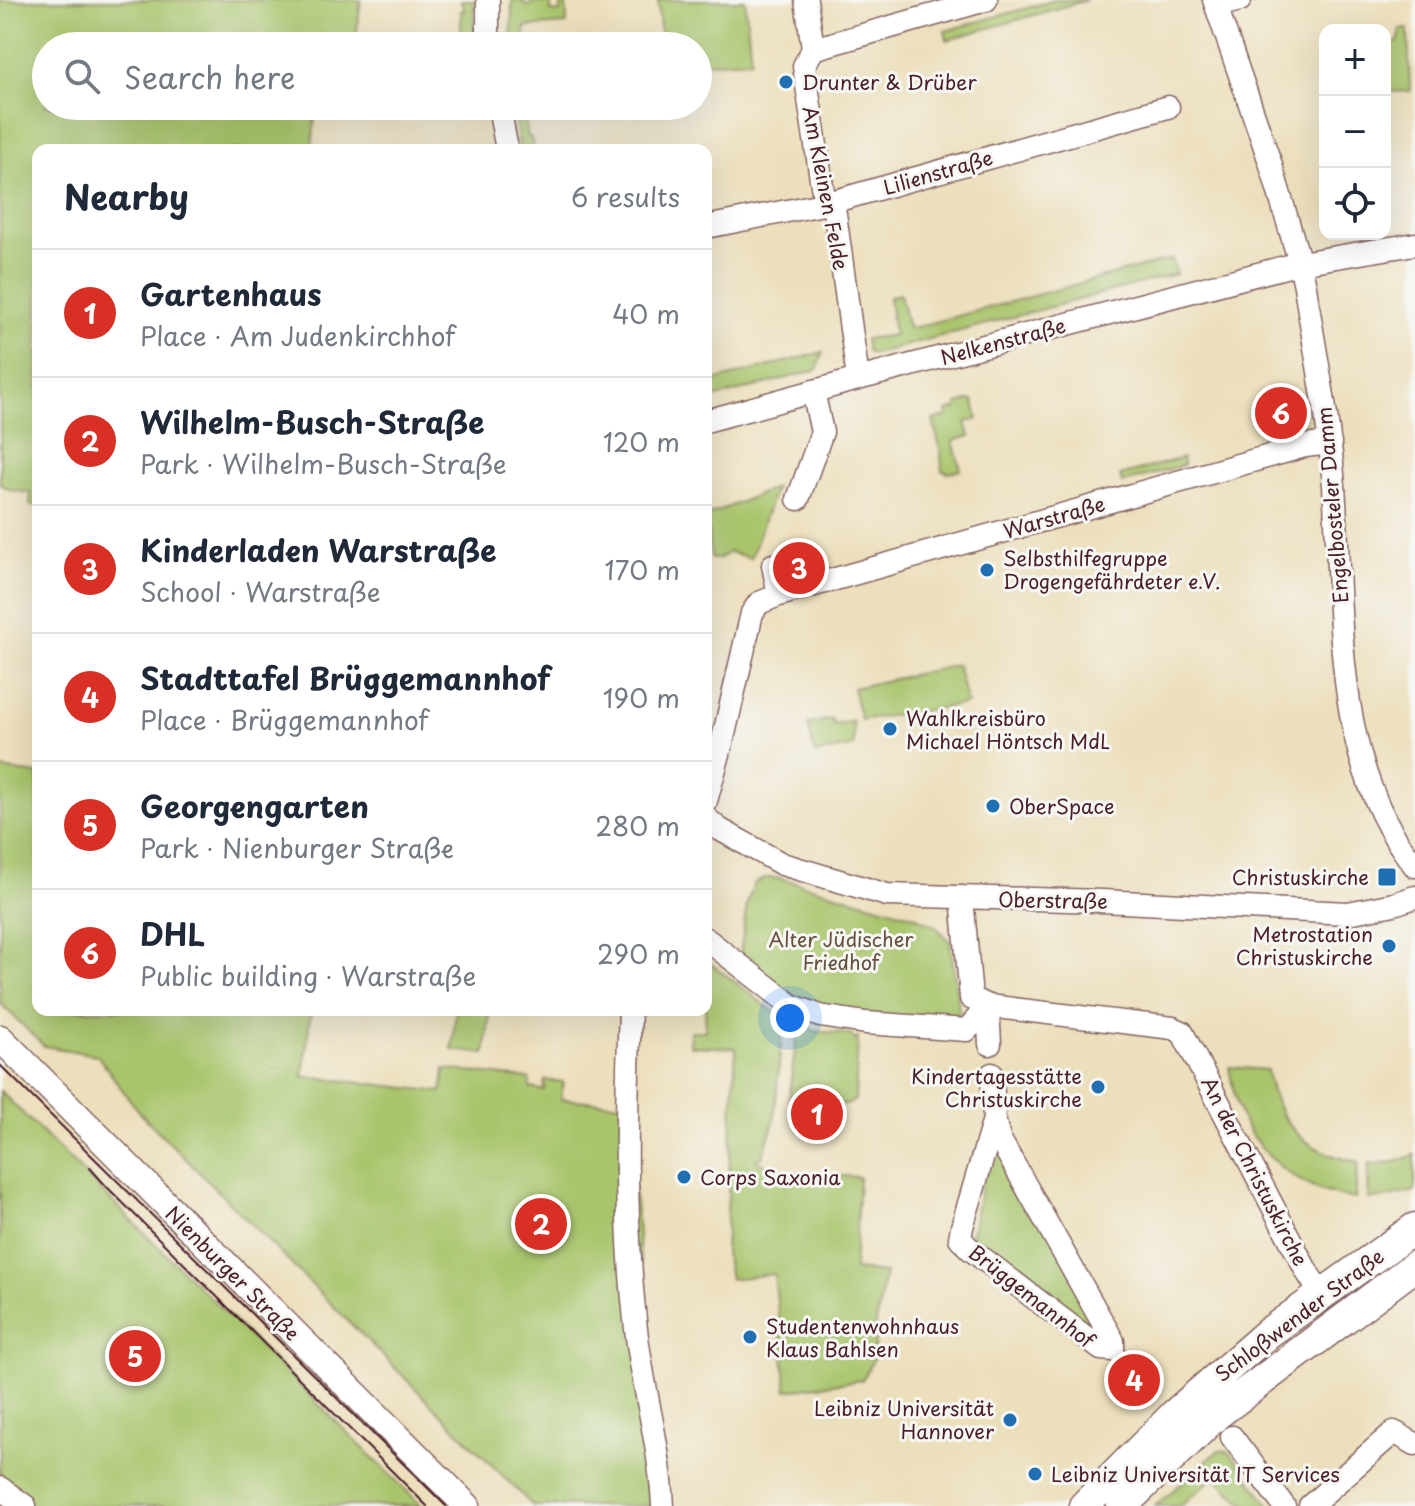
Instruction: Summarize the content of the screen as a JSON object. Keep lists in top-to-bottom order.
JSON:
{
  "streets": {
    "main road": ["Schloßwender Straße"],
    "street": [
      "Lilienstraße",
      "Am Kleinen Felde",
      "Nelkenstraße",
      "Engelbosteler Damm",
      "Warstraße",
      "Oberstraße",
      "An der Christuskirche",
      "Nienburger Straße",
      "Brüggemannhof"
    ]
  },
  "crossings": [
    ["Lilienstraße", "Am Kleinen Felde"],
    ["Am Kleinen Felde", "Nelkenstraße"],
    ["Nelkenstraße", "Engelbosteler Damm"],
    ["Engelbosteler Damm", "Warstraße"],
    ["An der Christuskirche", "Schloßwender Straße"]
  ],
  "parks": ["Alter Jüdischer Friedhof"],
  "places": {
    "other": [
      "Drunter & Drüber",
      "Selbsthilfegruppe Drogengefährdeter e.V.",
      "Wahlkreisbüro Michael Höntsch MdL",
      "OberSpace",
      "Metrostation Christuskirche",
      "Kindertagesstätte Christuskirche",
      "Corps Saxonia",
      "Studentenwohnhaus Klaus Bahlsen",
      "Leibniz Universität Hannover",
      "Leibniz Universität IT Services"
    ],
    "transit": ["Christuskirche"]
  },
  "page": {
    "map_buttons": ["+", "−"],
    "search": "Search here",
    "heading": ["Nearby", "6 results"],
    "list": [
      {
        "mark": "1",
        "name": "Gartenhaus",
        "note": "Place · Am Judenkirchhof",
        "value": "40 m"
      },
      {
        "mark": "2",
        "name": "Wilhelm-Busch-Straße",
        "note": "Park · Wilhelm-Busch-Straße",
        "value": "120 m"
      },
      {
        "mark": "3",
        "name": "Kinderladen Warstraße",
        "note": "School · Warstraße",
        "value": "170 m"
      },
      {
        "mark": "4",
        "name": "Stadttafel Brüggemannhof",
        "note": "Place · Brüggemannhof",
        "value": "190 m"
      },
      {
        "mark": "5",
        "name": "Georgengarten",
        "note": "Park · Nienburger Straße",
        "value": "280 m"
      },
      {
        "mark": "6",
        "name": "DHL",
        "note": "Public building · Warstraße",
        "value": "290 m"
      }
    ],
    "pins": [
      "6",
      "3",
      "1",
      "2",
      "5",
      "4"
    ]
  }
}
